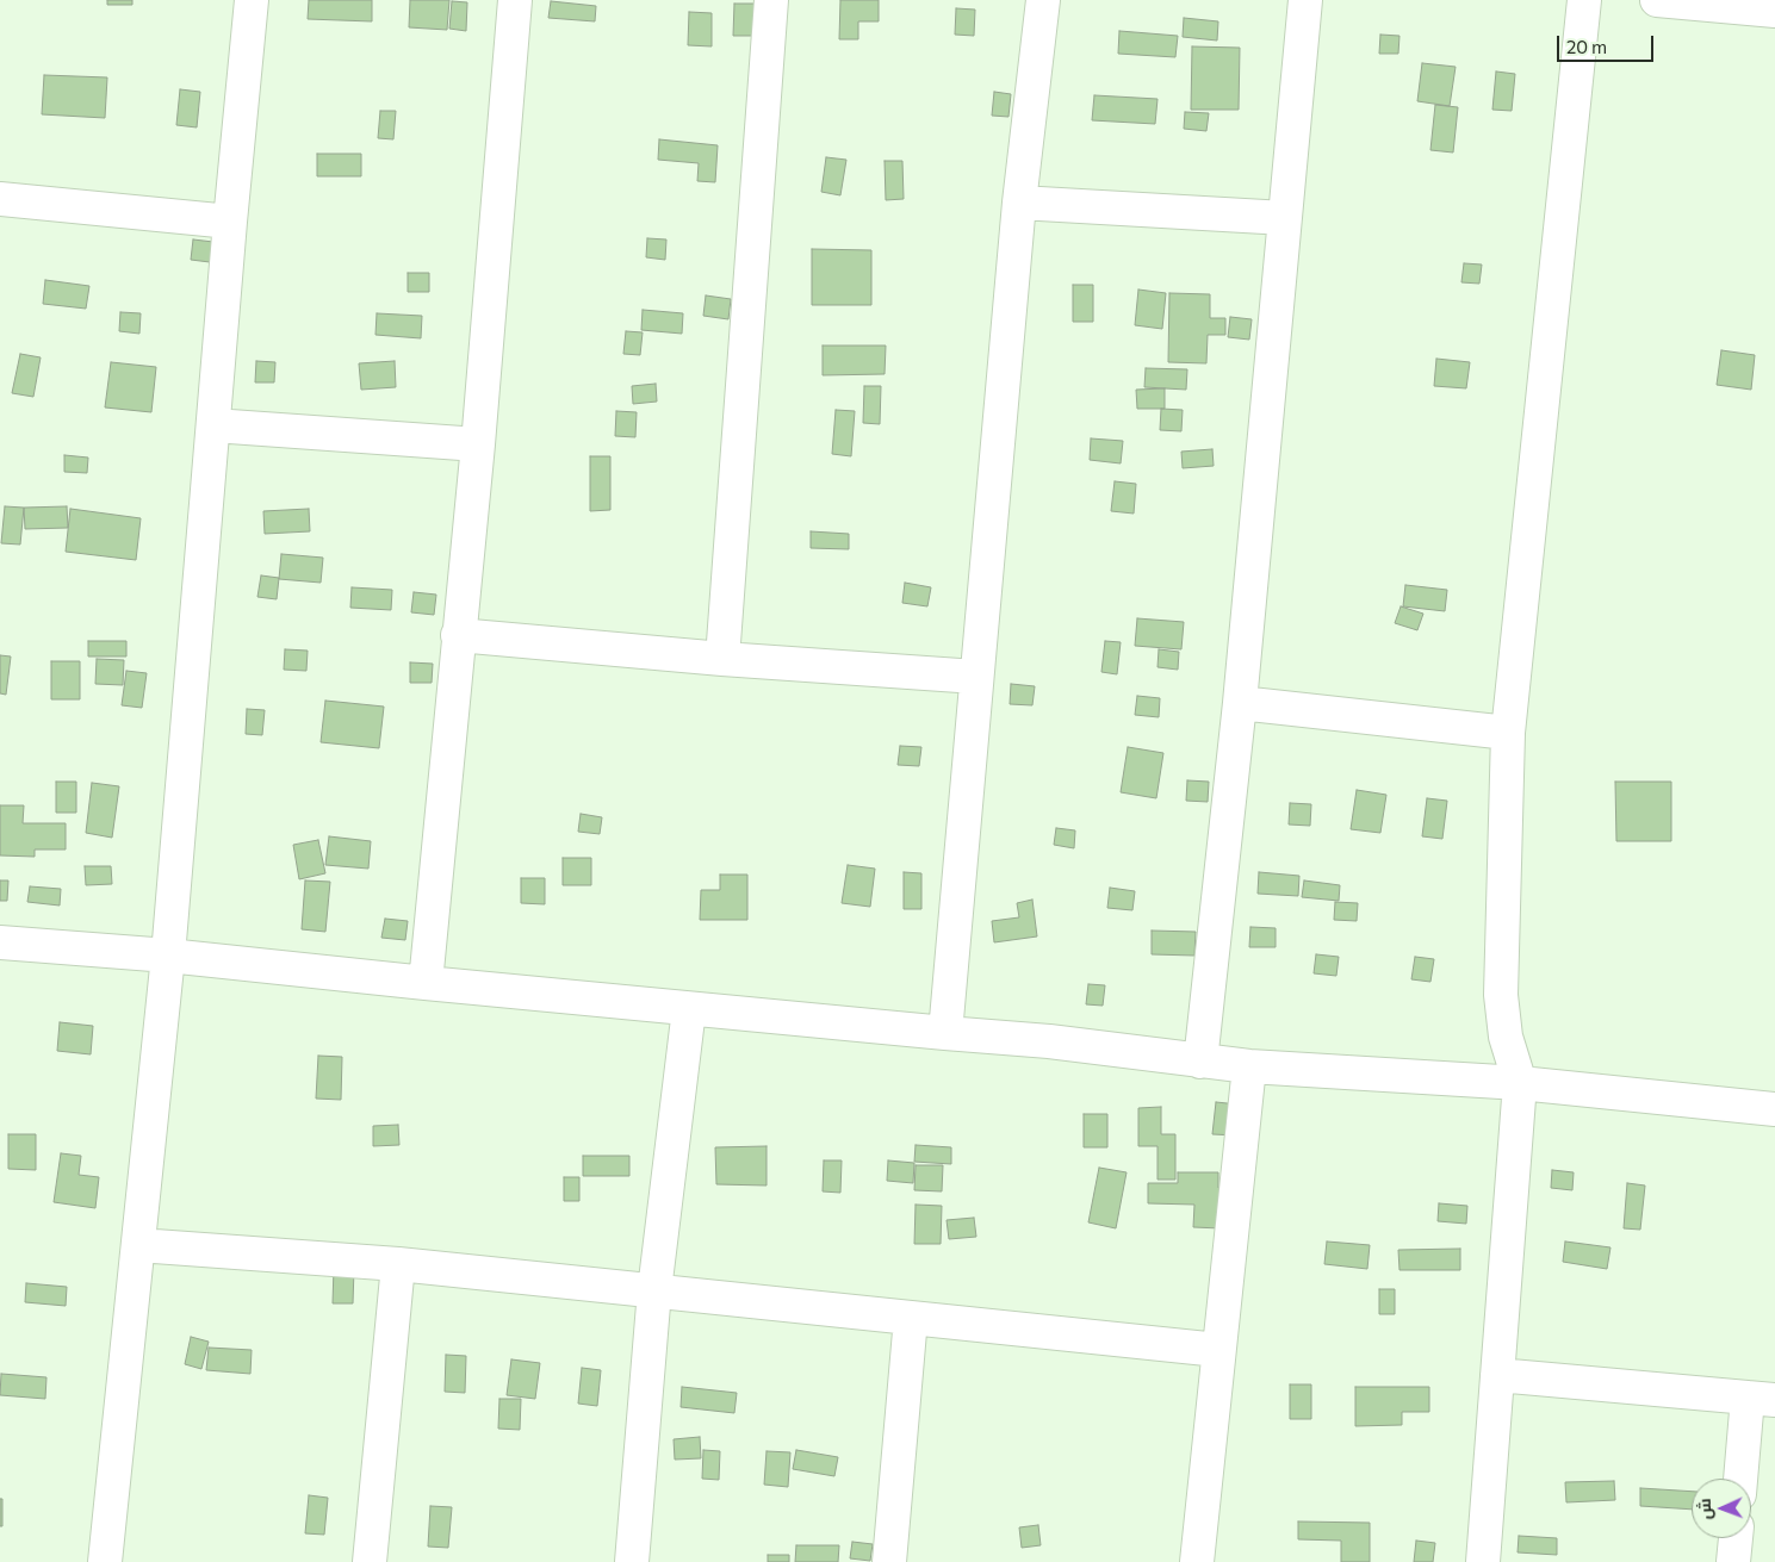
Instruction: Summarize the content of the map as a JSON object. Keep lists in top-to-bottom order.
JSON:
{
  "scale_bar": "20 m",
  "north": "left"
}
